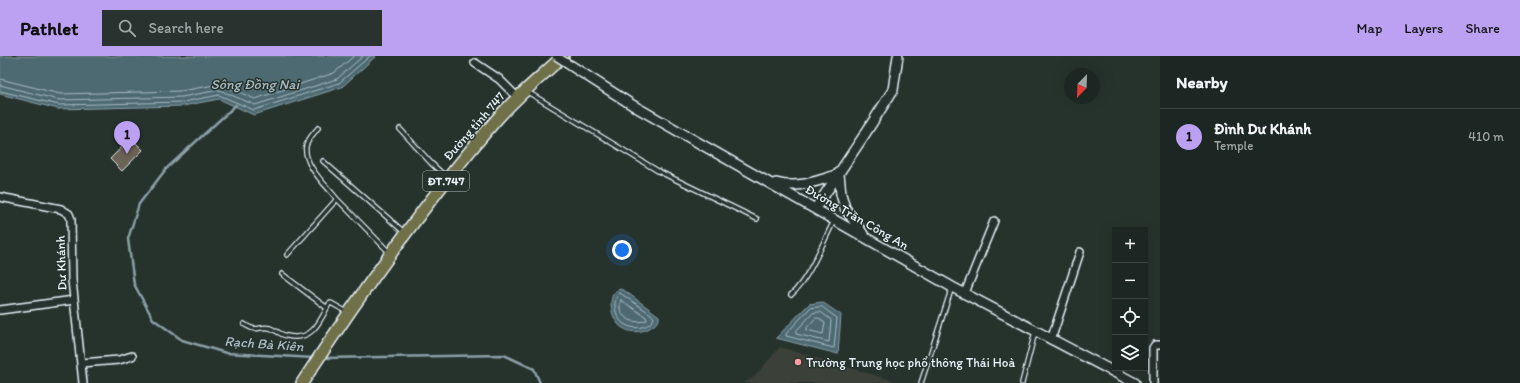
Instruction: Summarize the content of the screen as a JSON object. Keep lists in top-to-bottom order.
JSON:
{
  "streets": {
    "main road": ["Đường tỉnh 747", "ĐT.747"],
    "street": ["Đường Trần Công An", "Dư Khánh"]
  },
  "crossings": [
    ["Đường tỉnh 747", "ĐT.747"]
  ],
  "water": ["Sông Đồng Nai", "Rạch Bà Kiên"],
  "places": ["Trường Trung học phổ thông Thái Hoà"],
  "north": "bottom left",
  "page": {
    "header": "Pathlet",
    "search": "Search here",
    "nav": ["Map", "Layers", "Share"],
    "heading": "Nearby",
    "list": [
      {
        "mark": "1",
        "name": "Đình Dư Khánh",
        "note": "Temple",
        "value": "410 m"
      }
    ],
    "pins": "1",
    "map_buttons": ["+", "−"]
  }
}
